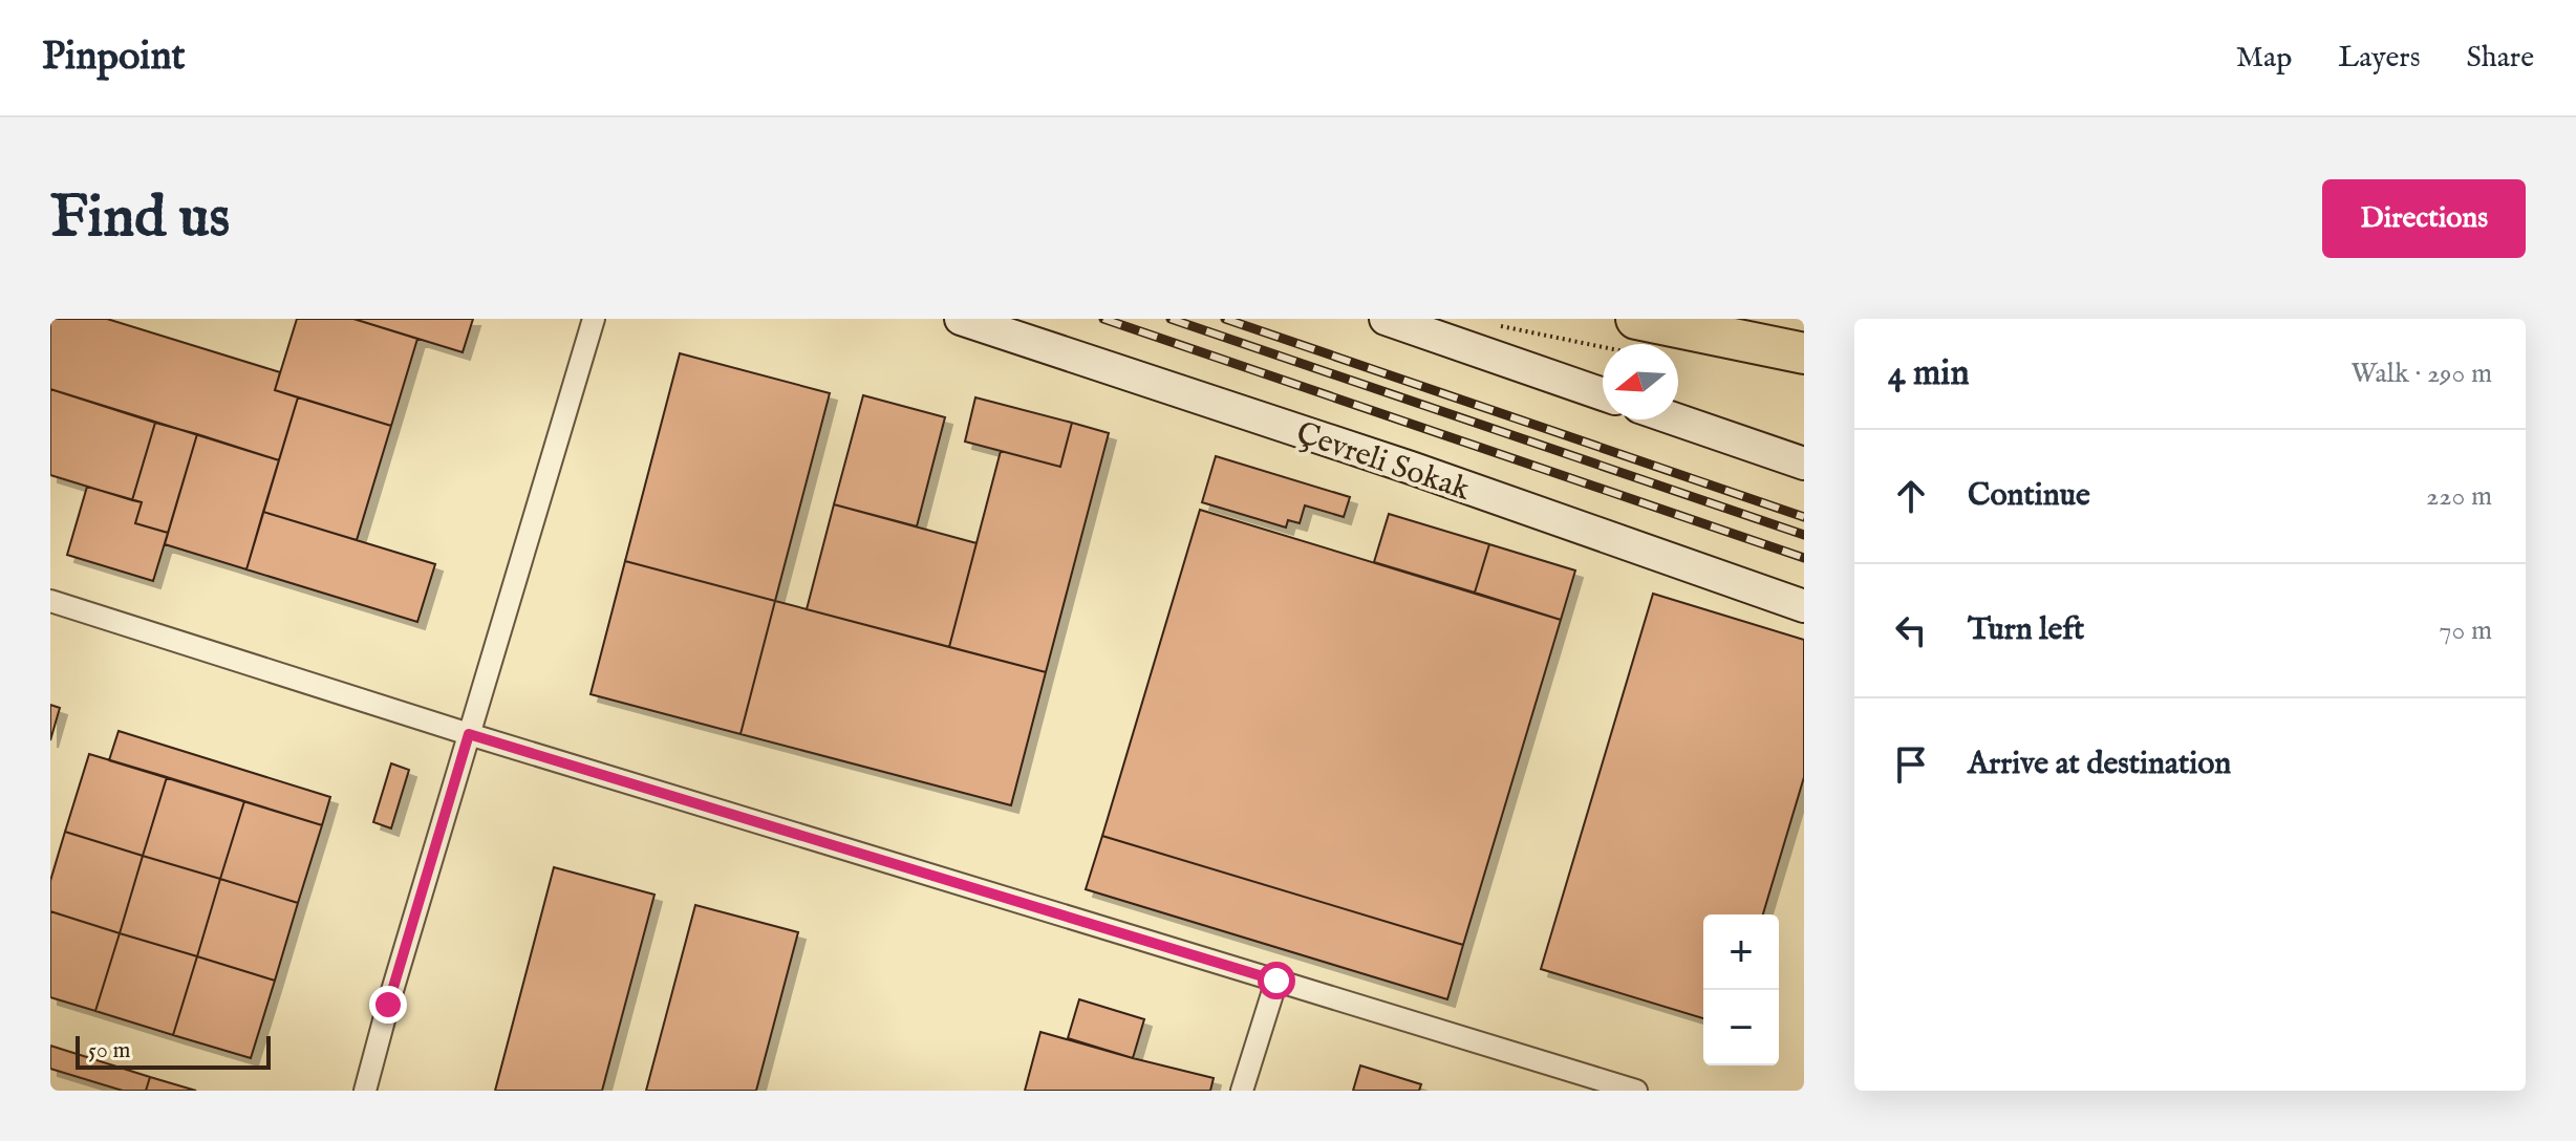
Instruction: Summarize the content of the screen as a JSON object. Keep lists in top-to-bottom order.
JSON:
{
  "streets": {
    "street": ["Çevreli Sokak"]
  },
  "scale_bar": "50 m",
  "north": "left",
  "page": {
    "header": "Pinpoint",
    "nav": ["Map", "Layers", "Share"],
    "buttons": "Directions",
    "title": "Find us",
    "heading": ["4 min", "Walk · 290 m"],
    "list": [
      ["Continue", "220 m"],
      ["Turn left", "70 m"],
      "Arrive at destination"
    ],
    "map_buttons": ["+", "−"],
    "scale": "50 m"
  }
}
